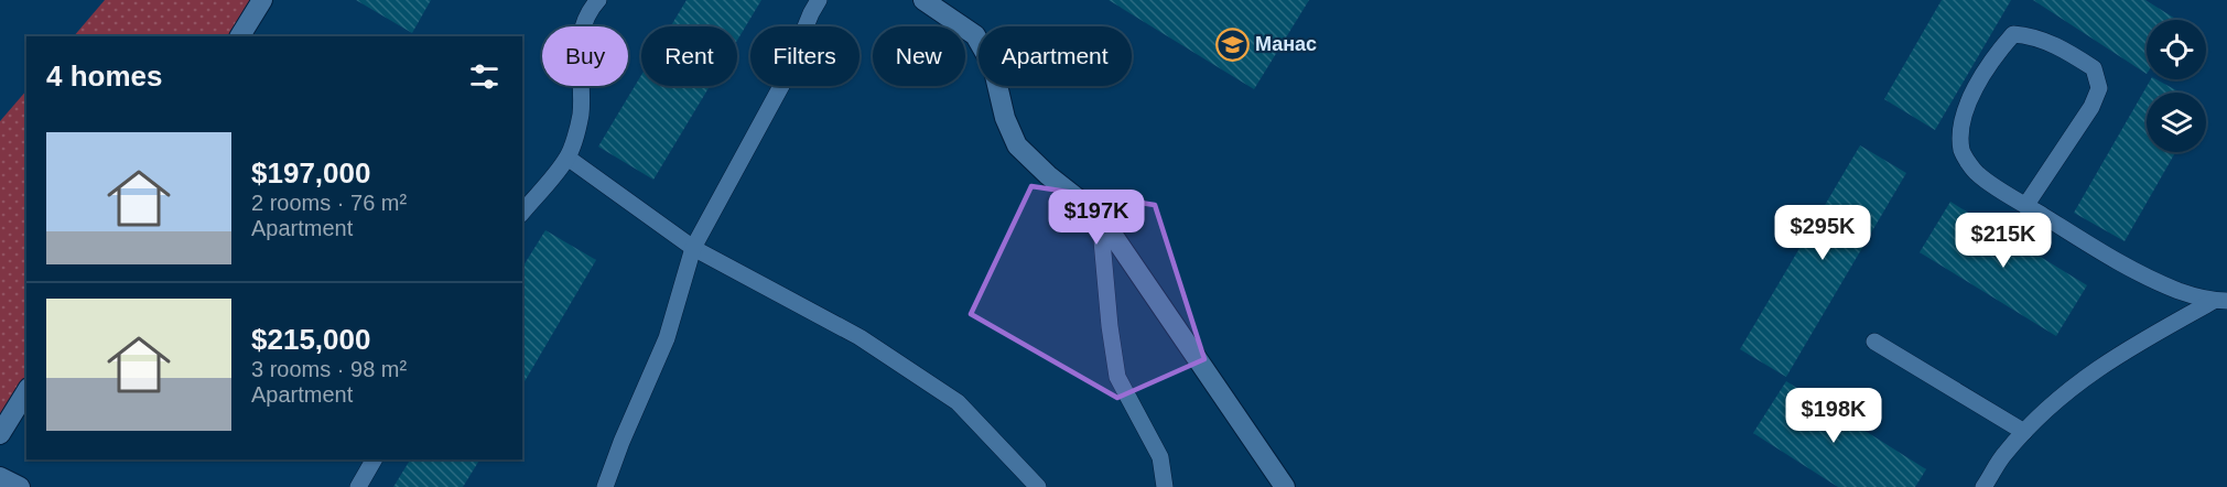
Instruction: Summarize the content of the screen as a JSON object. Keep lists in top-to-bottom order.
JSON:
{
  "places": {
    "school or university": ["Манас"]
  },
  "page": {
    "chip": [
      "Buy",
      "Rent",
      "Filters",
      "New",
      "Apartment"
    ],
    "heading": "4 homes",
    "list": [
      {
        "name": "$197,000",
        "note": "2 rooms · 76 m² · Apartment"
      },
      {
        "name": "$215,000",
        "note": "3 rooms · 98 m² · Apartment"
      }
    ],
    "price": [
      "$197K",
      "$295K",
      "$215K",
      "$198K"
    ]
  }
}
